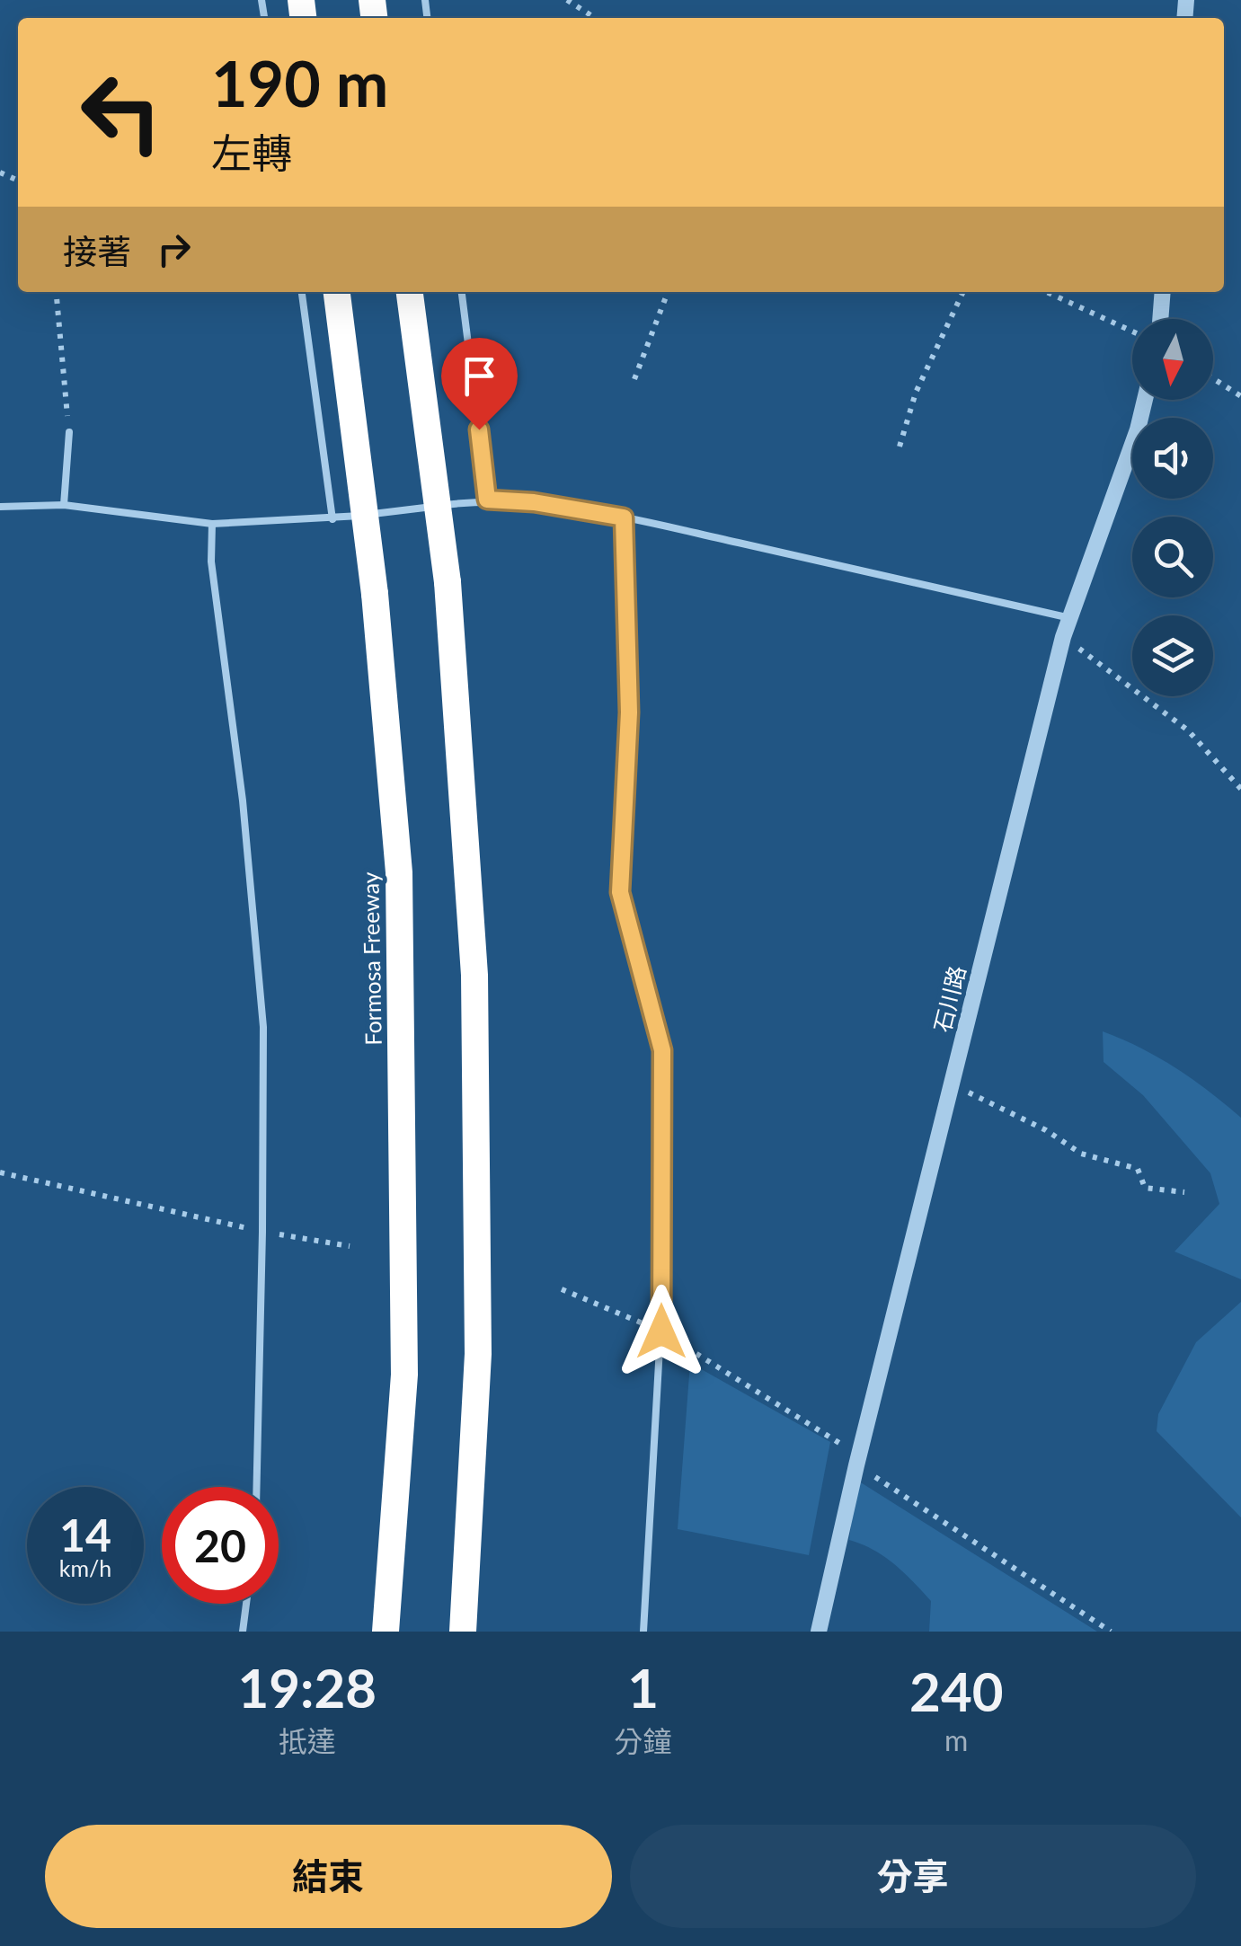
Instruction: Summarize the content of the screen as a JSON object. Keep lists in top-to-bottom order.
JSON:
{
  "streets": {
    "highway": ["Formosa Freeway"],
    "street": ["石川路"]
  },
  "north": "bottom",
  "page": {
    "turn": ["190 m", "左轉"],
    "then": "接著",
    "speed": "14 km/h",
    "limit": "20",
    "eta": [
      "19:28",
      "抵達",
      "1",
      "分鐘",
      "240",
      "m"
    ],
    "buttons": ["結束", "分享"]
  }
}
